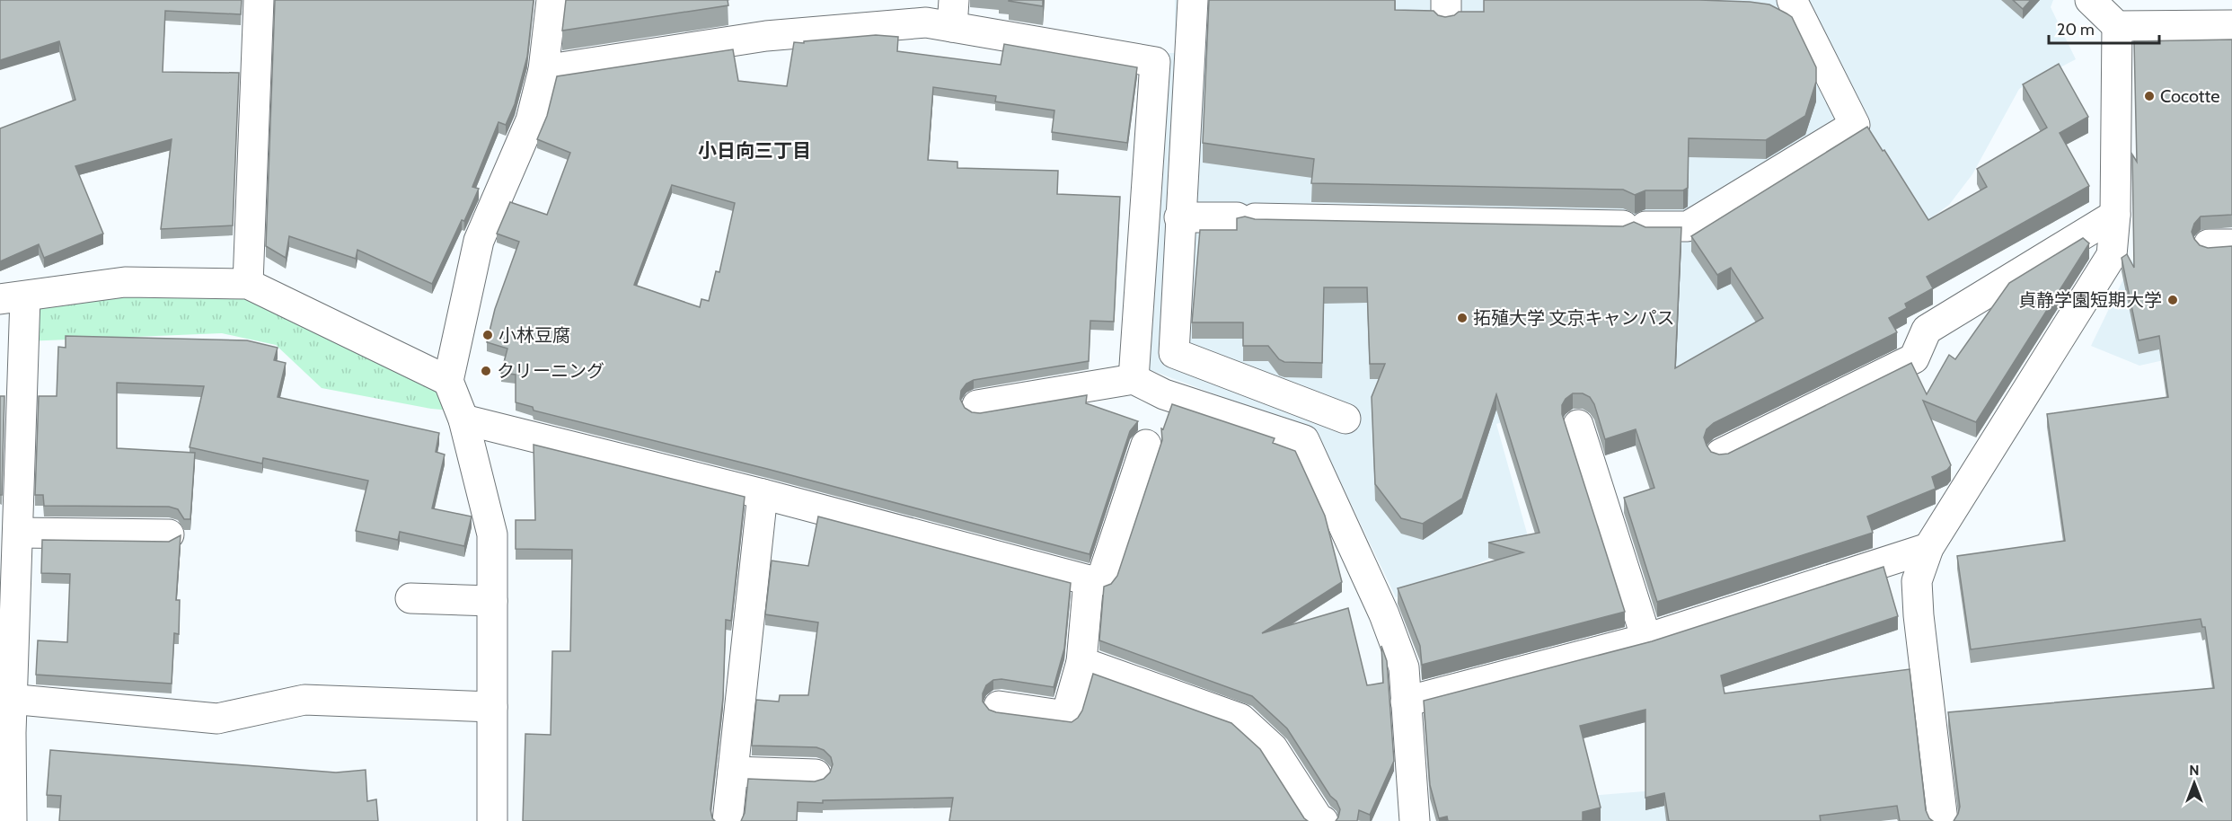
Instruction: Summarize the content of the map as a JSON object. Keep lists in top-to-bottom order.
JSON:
{
  "districts": ["小日向三丁目"],
  "places": [
    "Cocotte",
    "貞静学園短期大学",
    "拓殖大学 文京キャンパス",
    "小林豆腐",
    "クリーニング"
  ],
  "scale_bar": "20 m",
  "north": "top"
}
